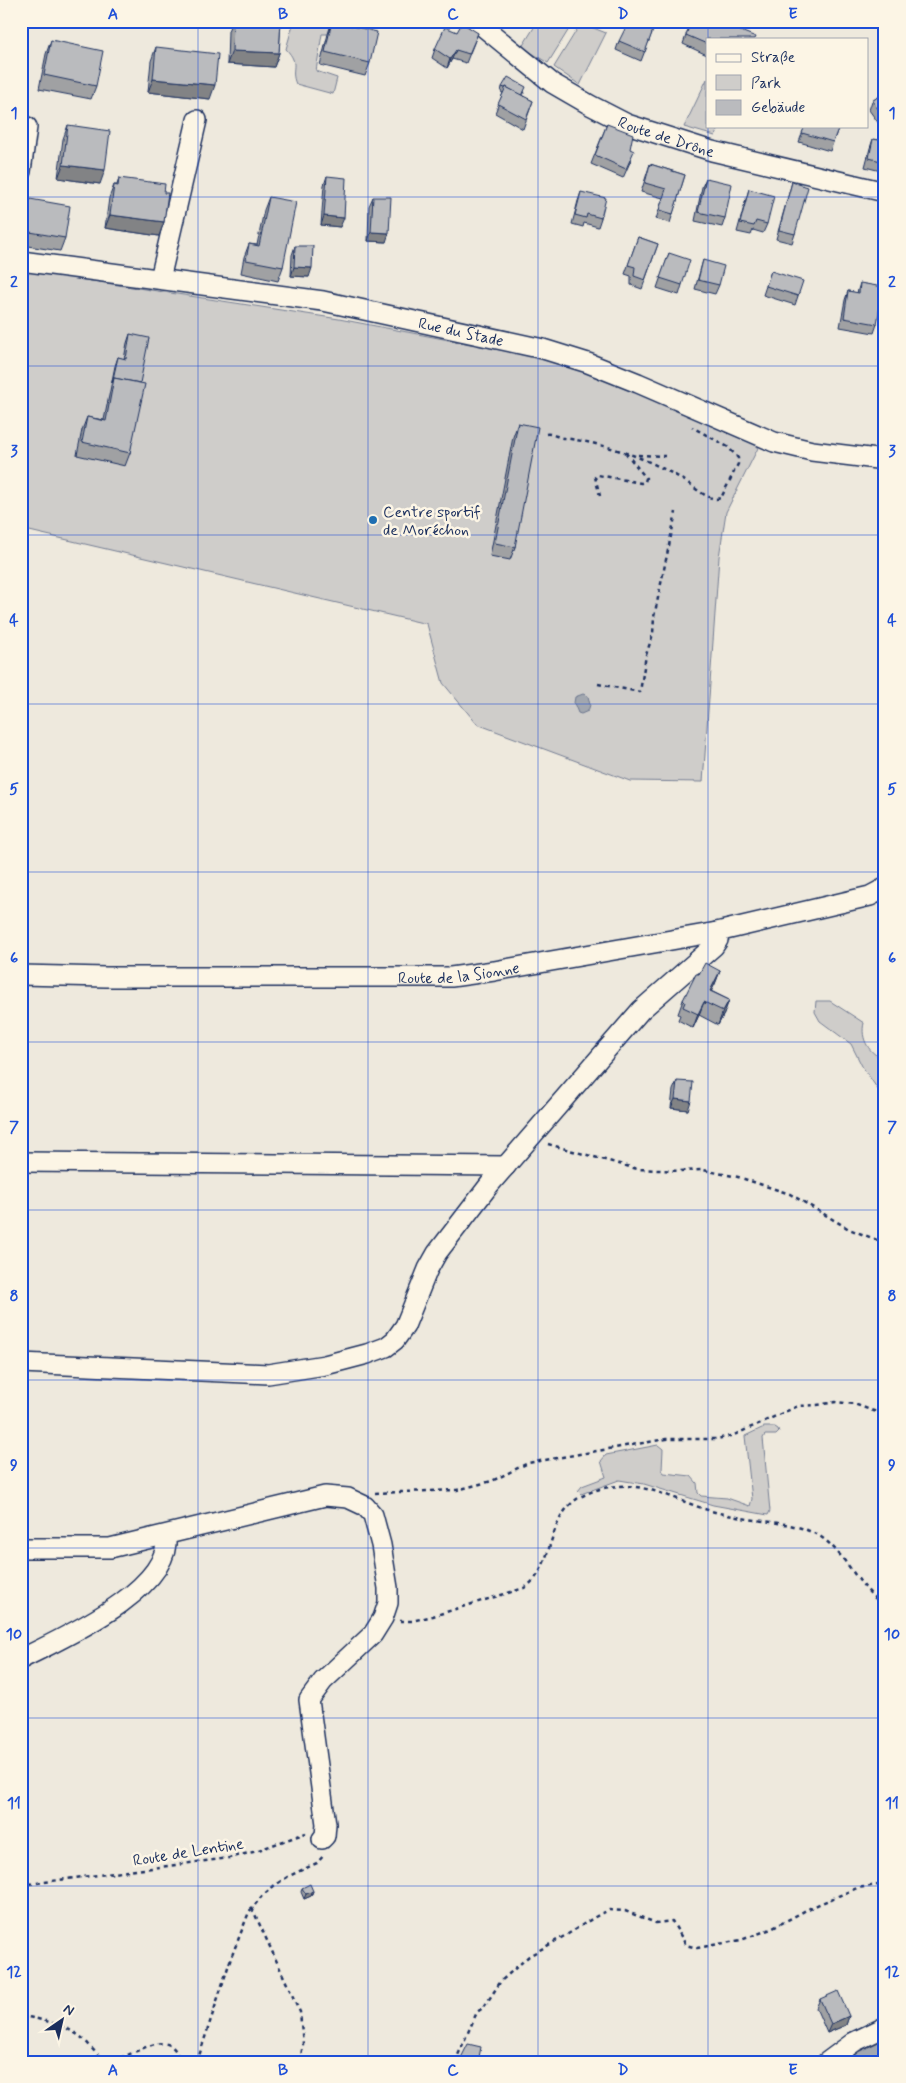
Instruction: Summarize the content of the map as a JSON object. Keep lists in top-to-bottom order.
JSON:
{
  "streets": {
    "street": ["Route de Drône", "Rue du Stade", "Route de la Sionne"],
    "path": ["Route de Lentine"]
  },
  "places": ["Centre sportif de Moréchon"],
  "legend": ["Straße", "Park", "Gebäude"],
  "north": "top right",
  "grid": {
    "columns": [
      "A",
      "B",
      "C",
      "D",
      "E"
    ],
    "rows": [
      "1",
      "2",
      "3",
      "4",
      "5",
      "6",
      "7",
      "8",
      "9",
      "10",
      "11",
      "12"
    ]
  }
}
